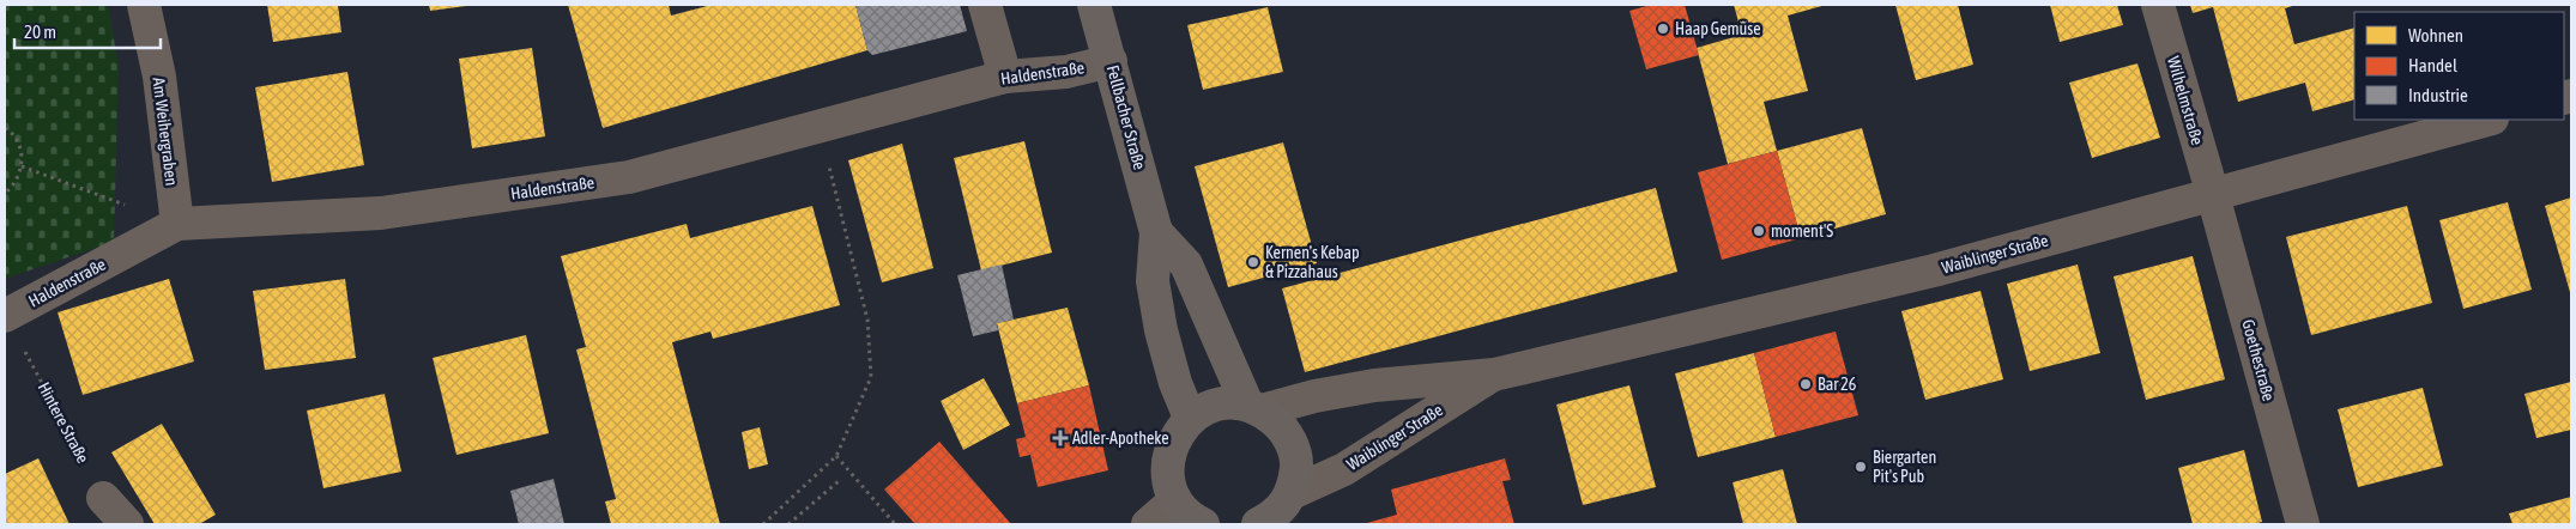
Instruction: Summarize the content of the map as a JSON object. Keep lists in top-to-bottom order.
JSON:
{
  "streets": {
    "main road": ["Fellbacher Straße"],
    "street": [
      "Haldenstraße",
      "Wilhelmstraße",
      "Am Weihergraben",
      "Waiblinger Straße",
      "Goethestraße"
    ],
    "path": ["Hintere Straße"]
  },
  "crossings": [
    ["Haldenstraße", "Fellbacher Straße"],
    ["Haldenstraße", "Am Weihergraben"],
    ["Haldenstraße", "Hintere Straße"],
    ["Wilhelmstraße", "Waiblinger Straße"],
    ["Wilhelmstraße", "Goethestraße"],
    ["Fellbacher Straße", "Waiblinger Straße"],
    ["Waiblinger Straße", "Goethestraße"]
  ],
  "places": {
    "other": [
      "Haap Gemüse",
      "moment'S",
      "Kernen's Kebap & Pizzahaus",
      "Bar 26",
      "Biergarten Pit's Pub"
    ],
    "health": ["Adler-Apotheke"]
  },
  "legend": ["Wohnen", "Handel", "Industrie"],
  "scale_bar": "20 m"
}
